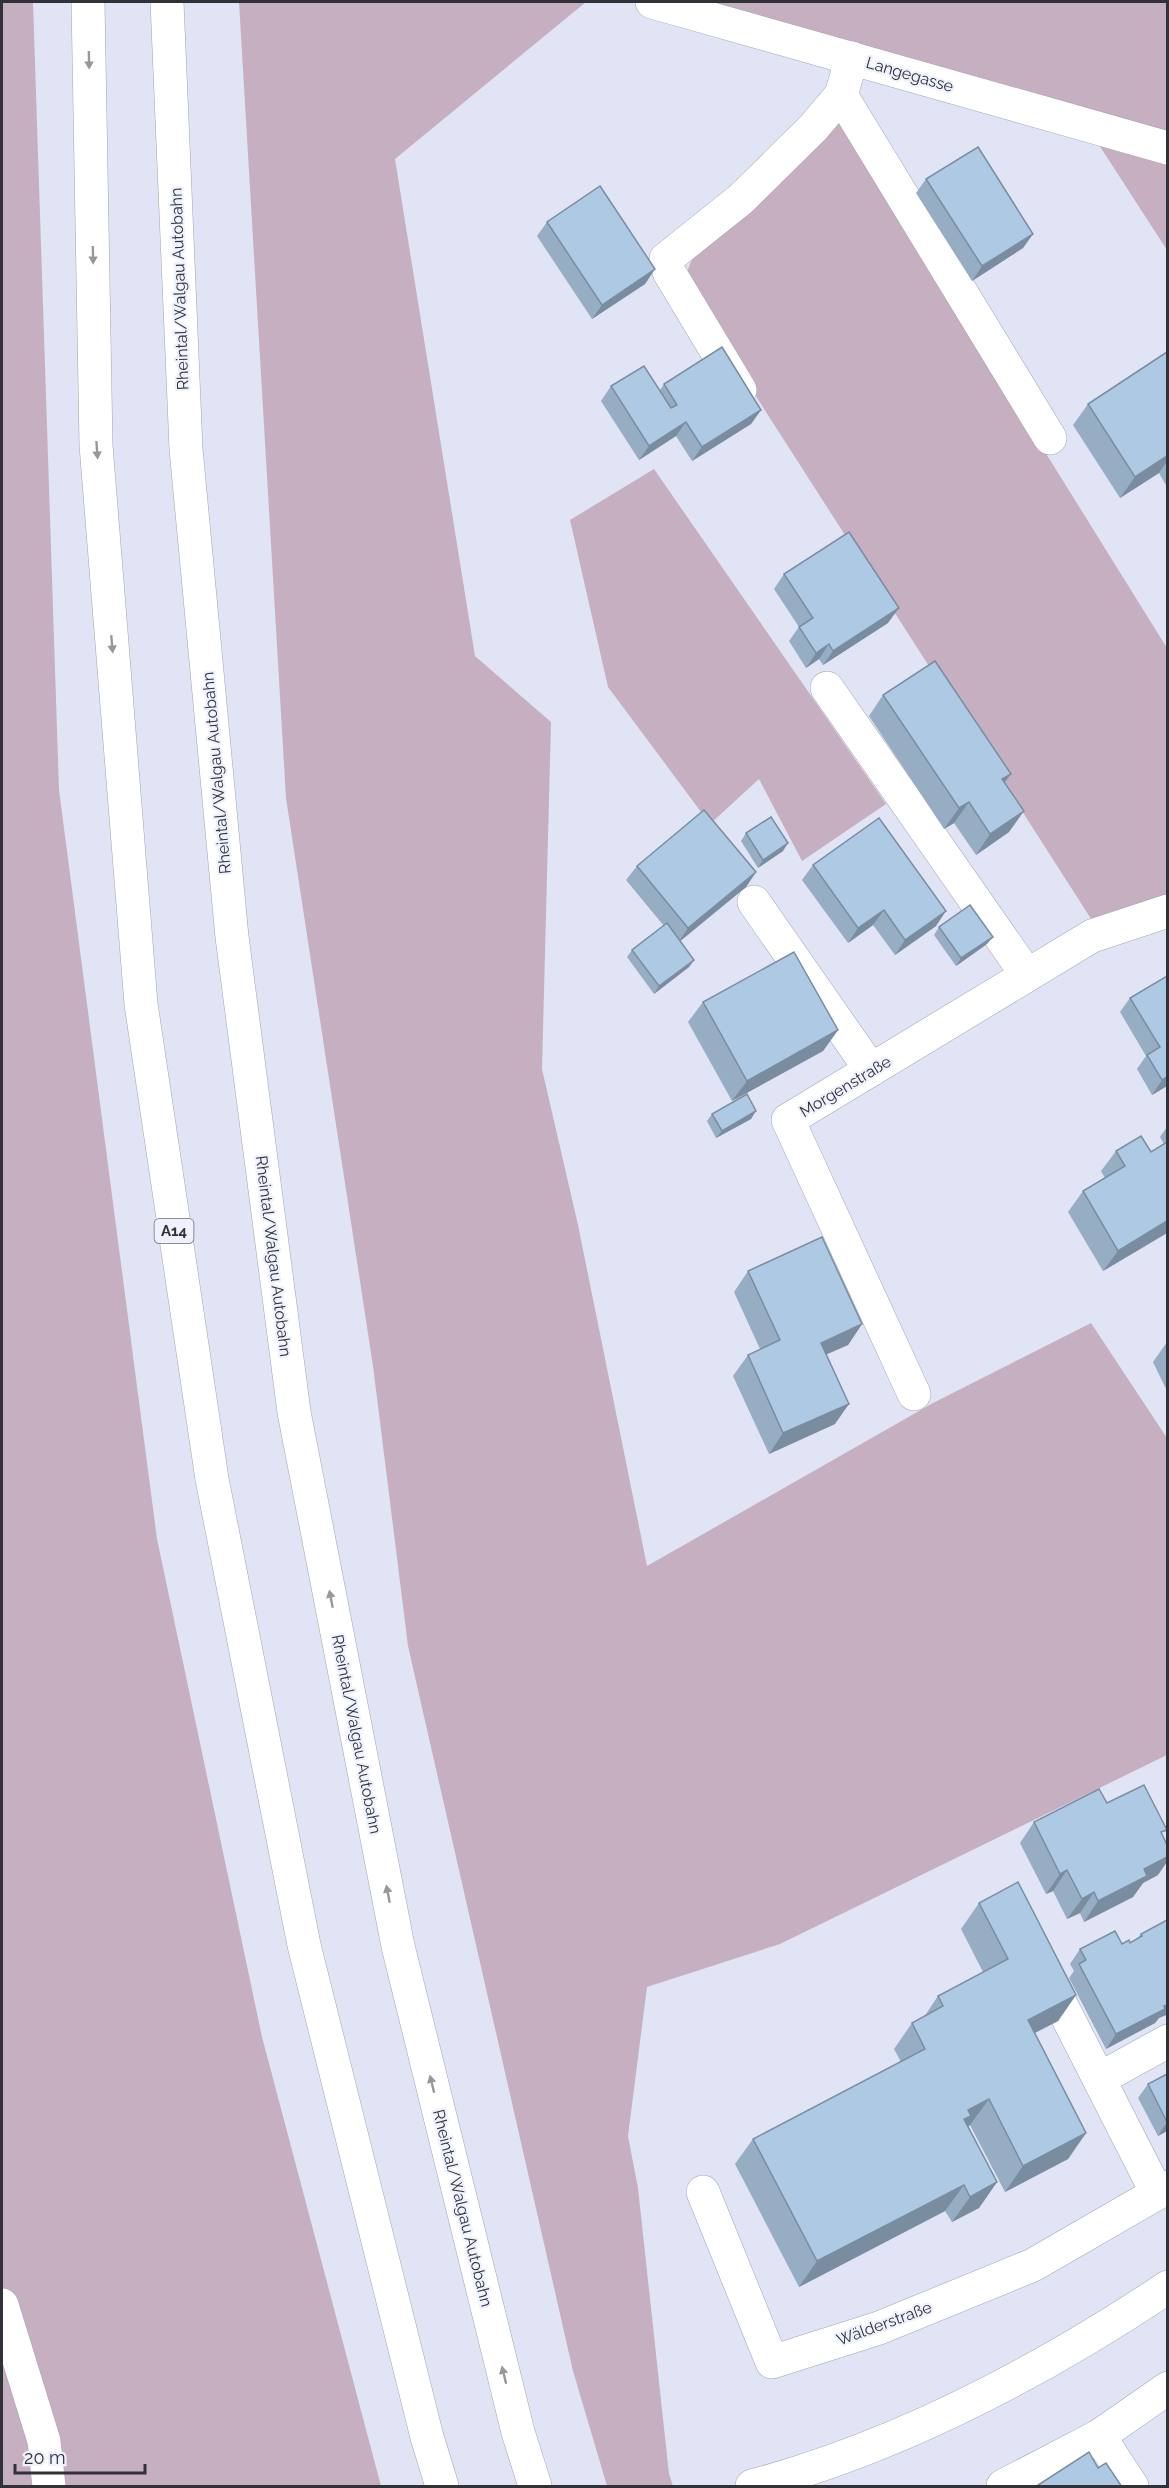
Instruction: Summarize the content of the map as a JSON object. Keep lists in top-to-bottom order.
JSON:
{
  "streets": {
    "main road": [
      "Langegasse",
      "Rheintal/Walgau Autobahn",
      "Morgenstraße",
      "A14",
      "Wälderstraße"
    ]
  },
  "scale_bar": "20 m"
}
